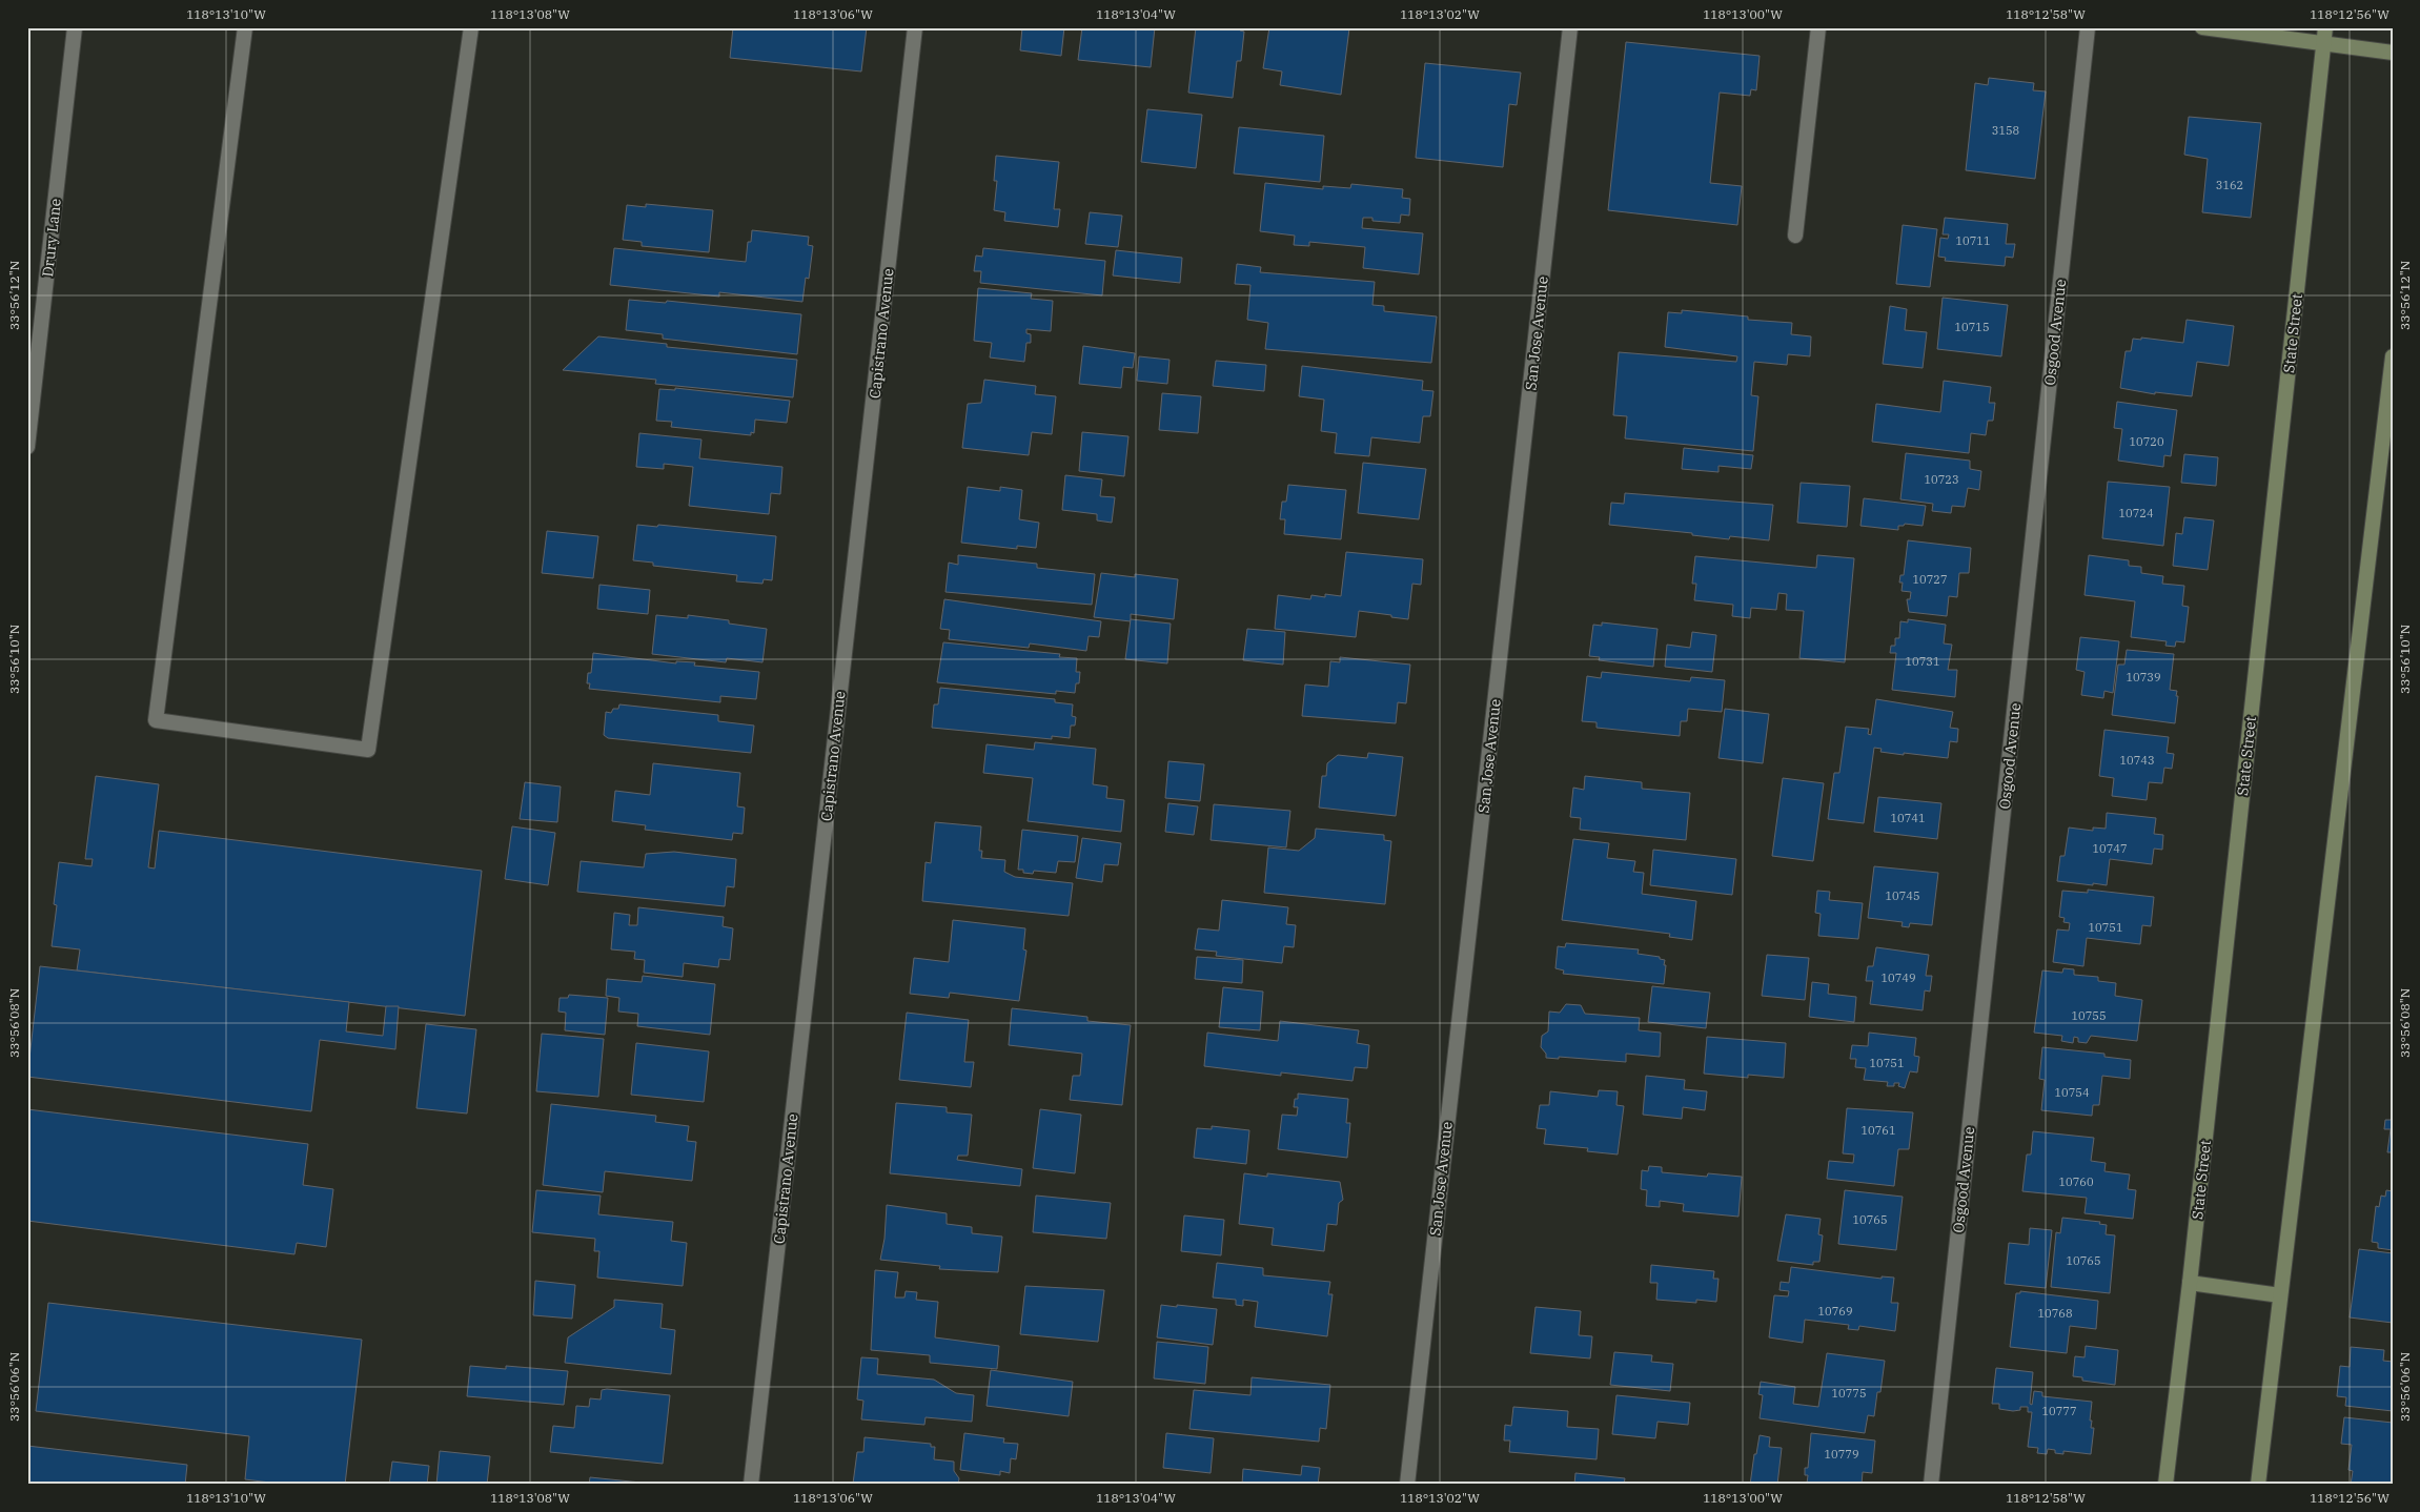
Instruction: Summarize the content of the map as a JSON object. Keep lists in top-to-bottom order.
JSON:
{
  "streets": {
    "main road": ["State Street"],
    "street": [
      "Drury Lane",
      "Osgood Avenue",
      "Capistrano Avenue",
      "San Jose Avenue"
    ]
  },
  "house_numbers": [
    "3158",
    "3162",
    "10711",
    "10715",
    "10720",
    "10723",
    "10724",
    "10727",
    "10731",
    "10739",
    "10743",
    "10741",
    "10747",
    "10745",
    "10751",
    "10749",
    "10755",
    "10751",
    "10754",
    "10761",
    "10760",
    "10765",
    "10765",
    "10769",
    "10768",
    "10775",
    "10777",
    "10779"
  ],
  "coordinates": [
    "118°13'10\"W",
    "118°13'08\"W",
    "118°13'06\"W",
    "118°13'04\"W",
    "118°13'02\"W",
    "118°13'00\"W",
    "118°12'58\"W",
    "118°12'56\"W",
    "33°56'12\"N",
    "33°56'10\"N",
    "33°56'08\"N",
    "33°56'06\"N"
  ]
}
